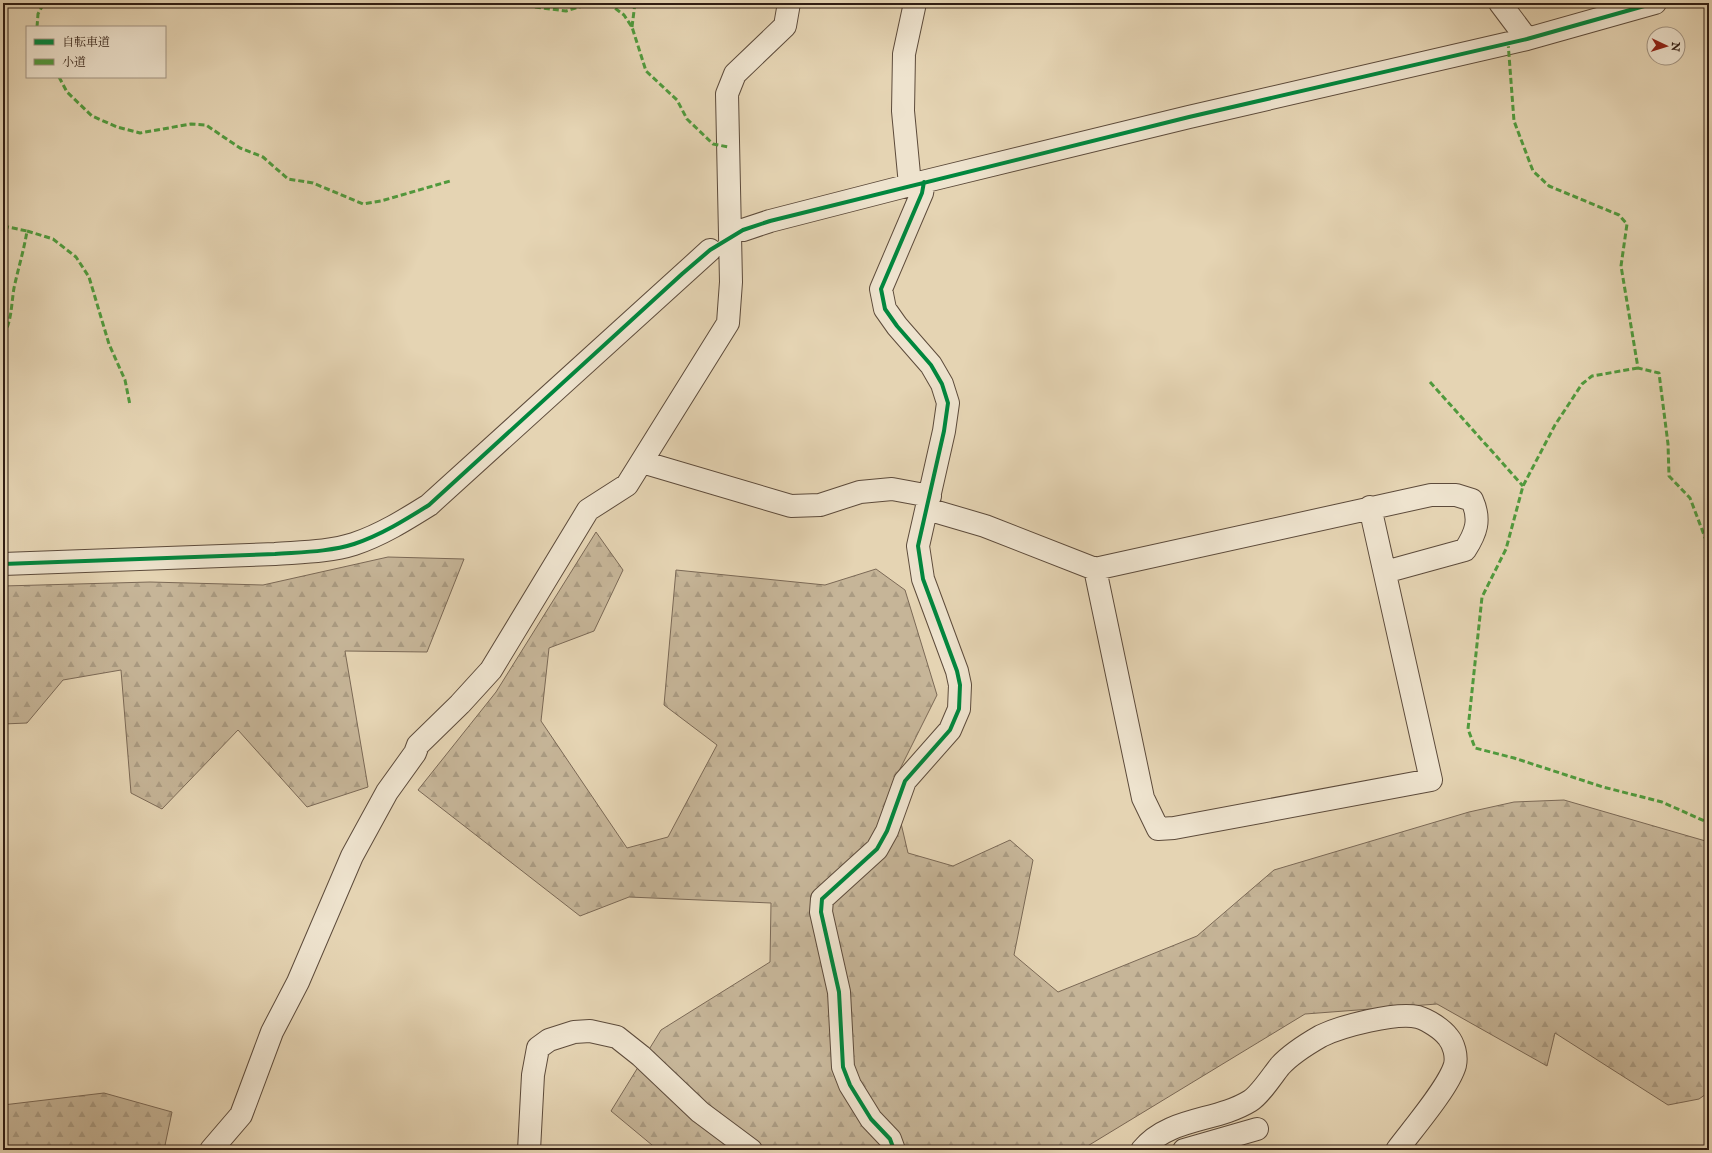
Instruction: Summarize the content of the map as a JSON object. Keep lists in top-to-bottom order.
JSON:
{
  "legend": ["自転車道", "小道"],
  "north": "right"
}
